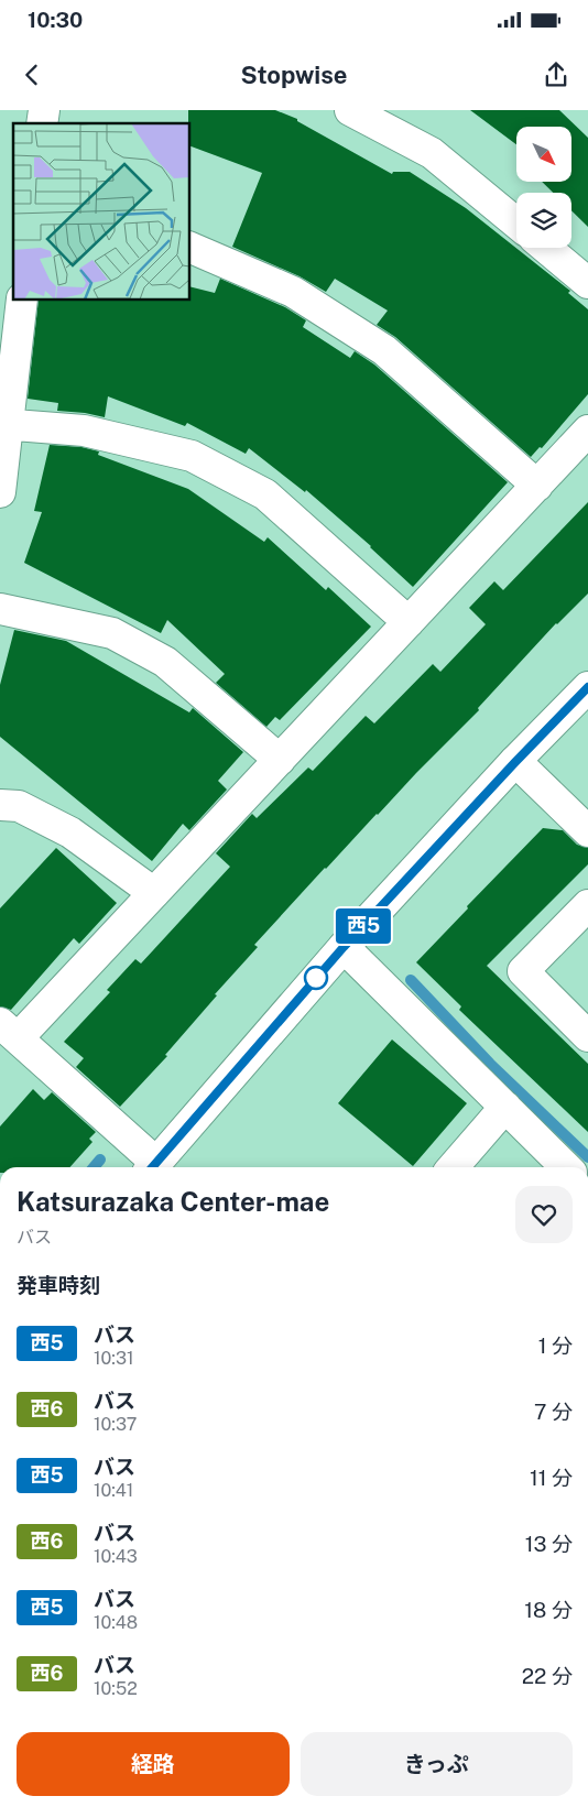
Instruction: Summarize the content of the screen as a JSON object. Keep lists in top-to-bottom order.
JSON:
{
  "lines": ["bus line 西5"],
  "north": "bottom right",
  "page": {
    "status": "10:30",
    "header": "Stopwise",
    "on_map": "西5",
    "heading": [
      ["Katsurazaka Center-mae", "バス"],
      "発車時刻"
    ],
    "list": [
      {
        "mark": "西5",
        "name": "バス",
        "note": "10:31",
        "value": "1 分"
      },
      {
        "mark": "西6",
        "name": "バス",
        "note": "10:37",
        "value": "7 分"
      },
      {
        "mark": "西5",
        "name": "バス",
        "note": "10:41",
        "value": "11 分"
      },
      {
        "mark": "西6",
        "name": "バス",
        "note": "10:43",
        "value": "13 分"
      },
      {
        "mark": "西5",
        "name": "バス",
        "note": "10:48",
        "value": "18 分"
      },
      {
        "mark": "西6",
        "name": "バス",
        "note": "10:52",
        "value": "22 分"
      }
    ],
    "buttons": ["経路", "きっぷ"]
  }
}
